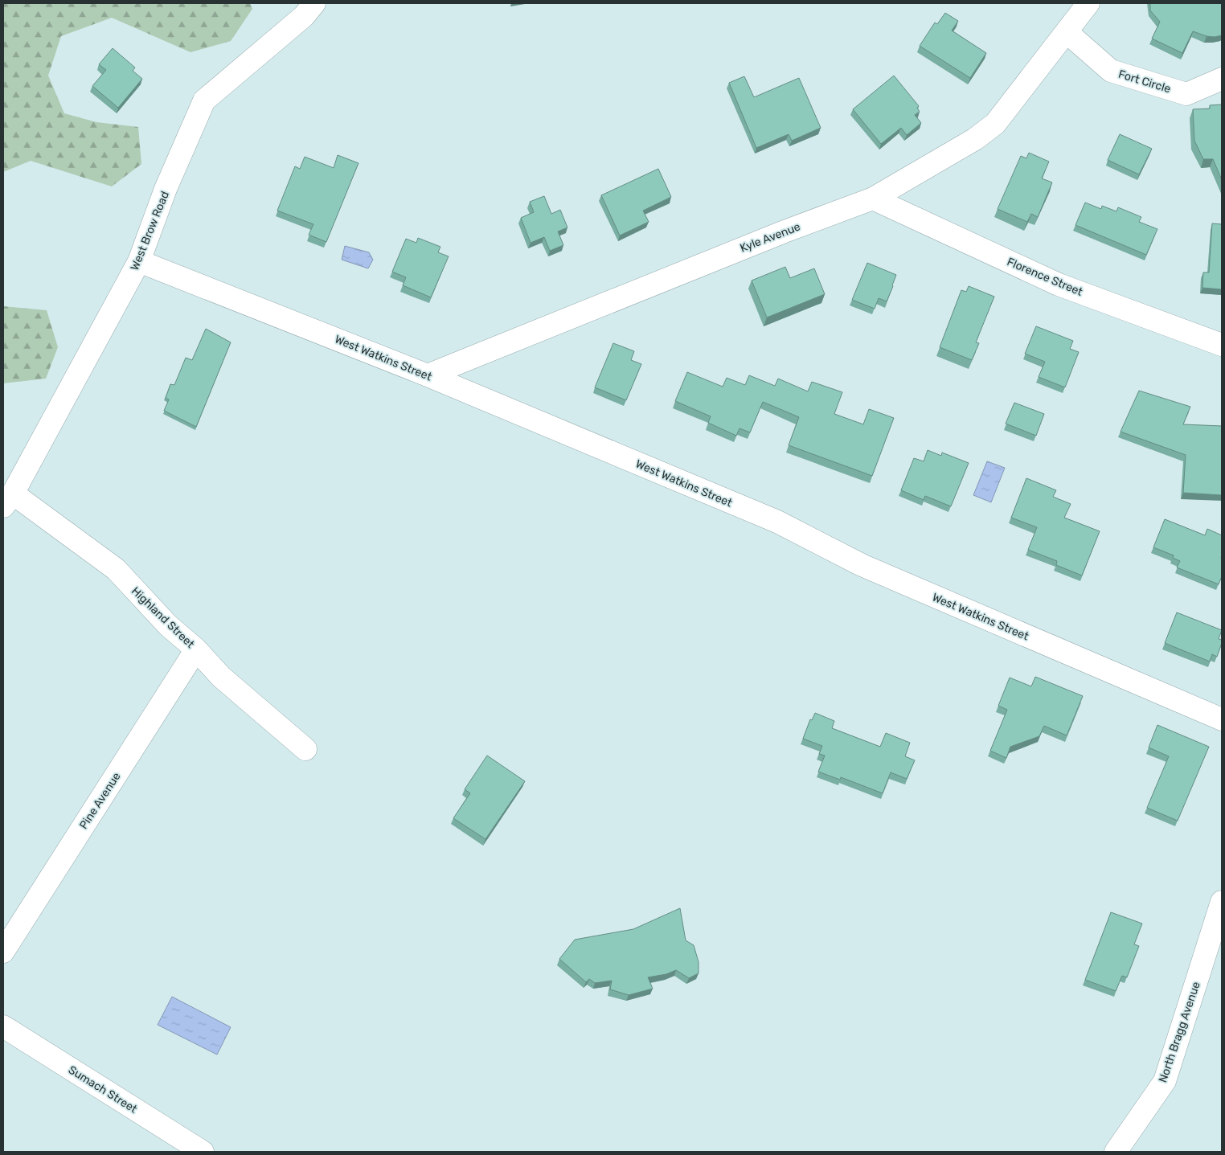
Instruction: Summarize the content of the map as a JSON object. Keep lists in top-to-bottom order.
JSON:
{
  "streets": {
    "street": [
      "Fort Circle",
      "West Brow Road",
      "Kyle Avenue",
      "Florence Street",
      "West Watkins Street",
      "Highland Street",
      "Pine Avenue",
      "North Bragg Avenue",
      "Sumach Street"
    ]
  },
  "crossings": [
    ["Fort Circle", "Kyle Avenue"],
    ["West Brow Road", "West Watkins Street"],
    ["West Brow Road", "Highland Street"],
    ["Kyle Avenue", "Florence Street"],
    ["Kyle Avenue", "West Watkins Street"],
    ["Highland Street", "Pine Avenue"]
  ]
}
